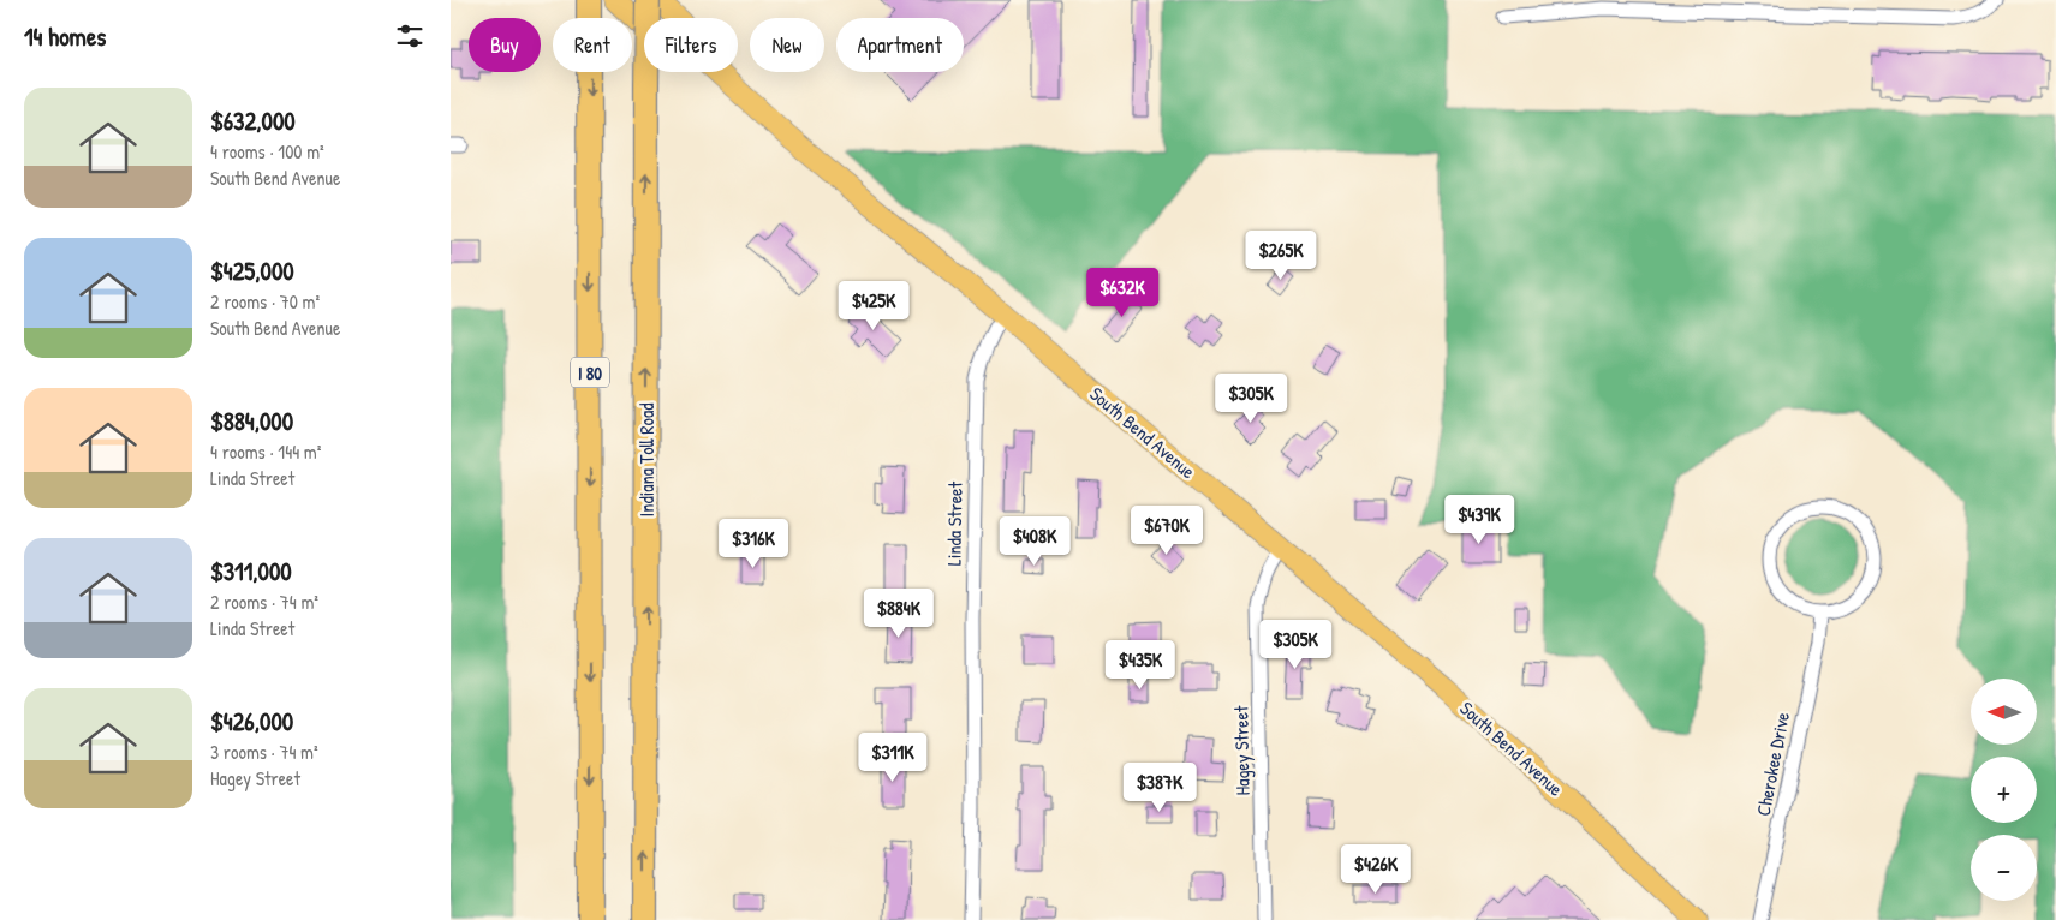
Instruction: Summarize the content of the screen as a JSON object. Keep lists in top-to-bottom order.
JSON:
{
  "streets": {
    "highway": ["I 80", "Indiana Toll Road"],
    "main road": ["South Bend Avenue"],
    "street": ["Linda Street", "Hagey Street", "Cherokee Drive"]
  },
  "crossings": [
    ["South Bend Avenue", "Linda Street"],
    ["South Bend Avenue", "Hagey Street"]
  ],
  "north": "left",
  "page": {
    "heading": "14 homes",
    "chip": [
      "Buy",
      "Rent",
      "Filters",
      "New",
      "Apartment"
    ],
    "list": [
      {
        "name": "$632,000",
        "note": "4 rooms · 100 m² · South Bend Avenue"
      },
      {
        "name": "$425,000",
        "note": "2 rooms · 70 m² · South Bend Avenue"
      },
      {
        "name": "$884,000",
        "note": "4 rooms · 144 m² · Linda Street"
      },
      {
        "name": "$311,000",
        "note": "2 rooms · 74 m² · Linda Street"
      },
      {
        "name": "$426,000",
        "note": "3 rooms · 74 m² · Hagey Street"
      }
    ],
    "price": [
      "$265K",
      "$632K",
      "$425K",
      "$305K",
      "$439K",
      "$670K",
      "$408K",
      "$316K",
      "$884K",
      "$305K",
      "$435K",
      "$311K",
      "$387K",
      "$426K"
    ],
    "map_buttons": ["+", "−"]
  }
}
